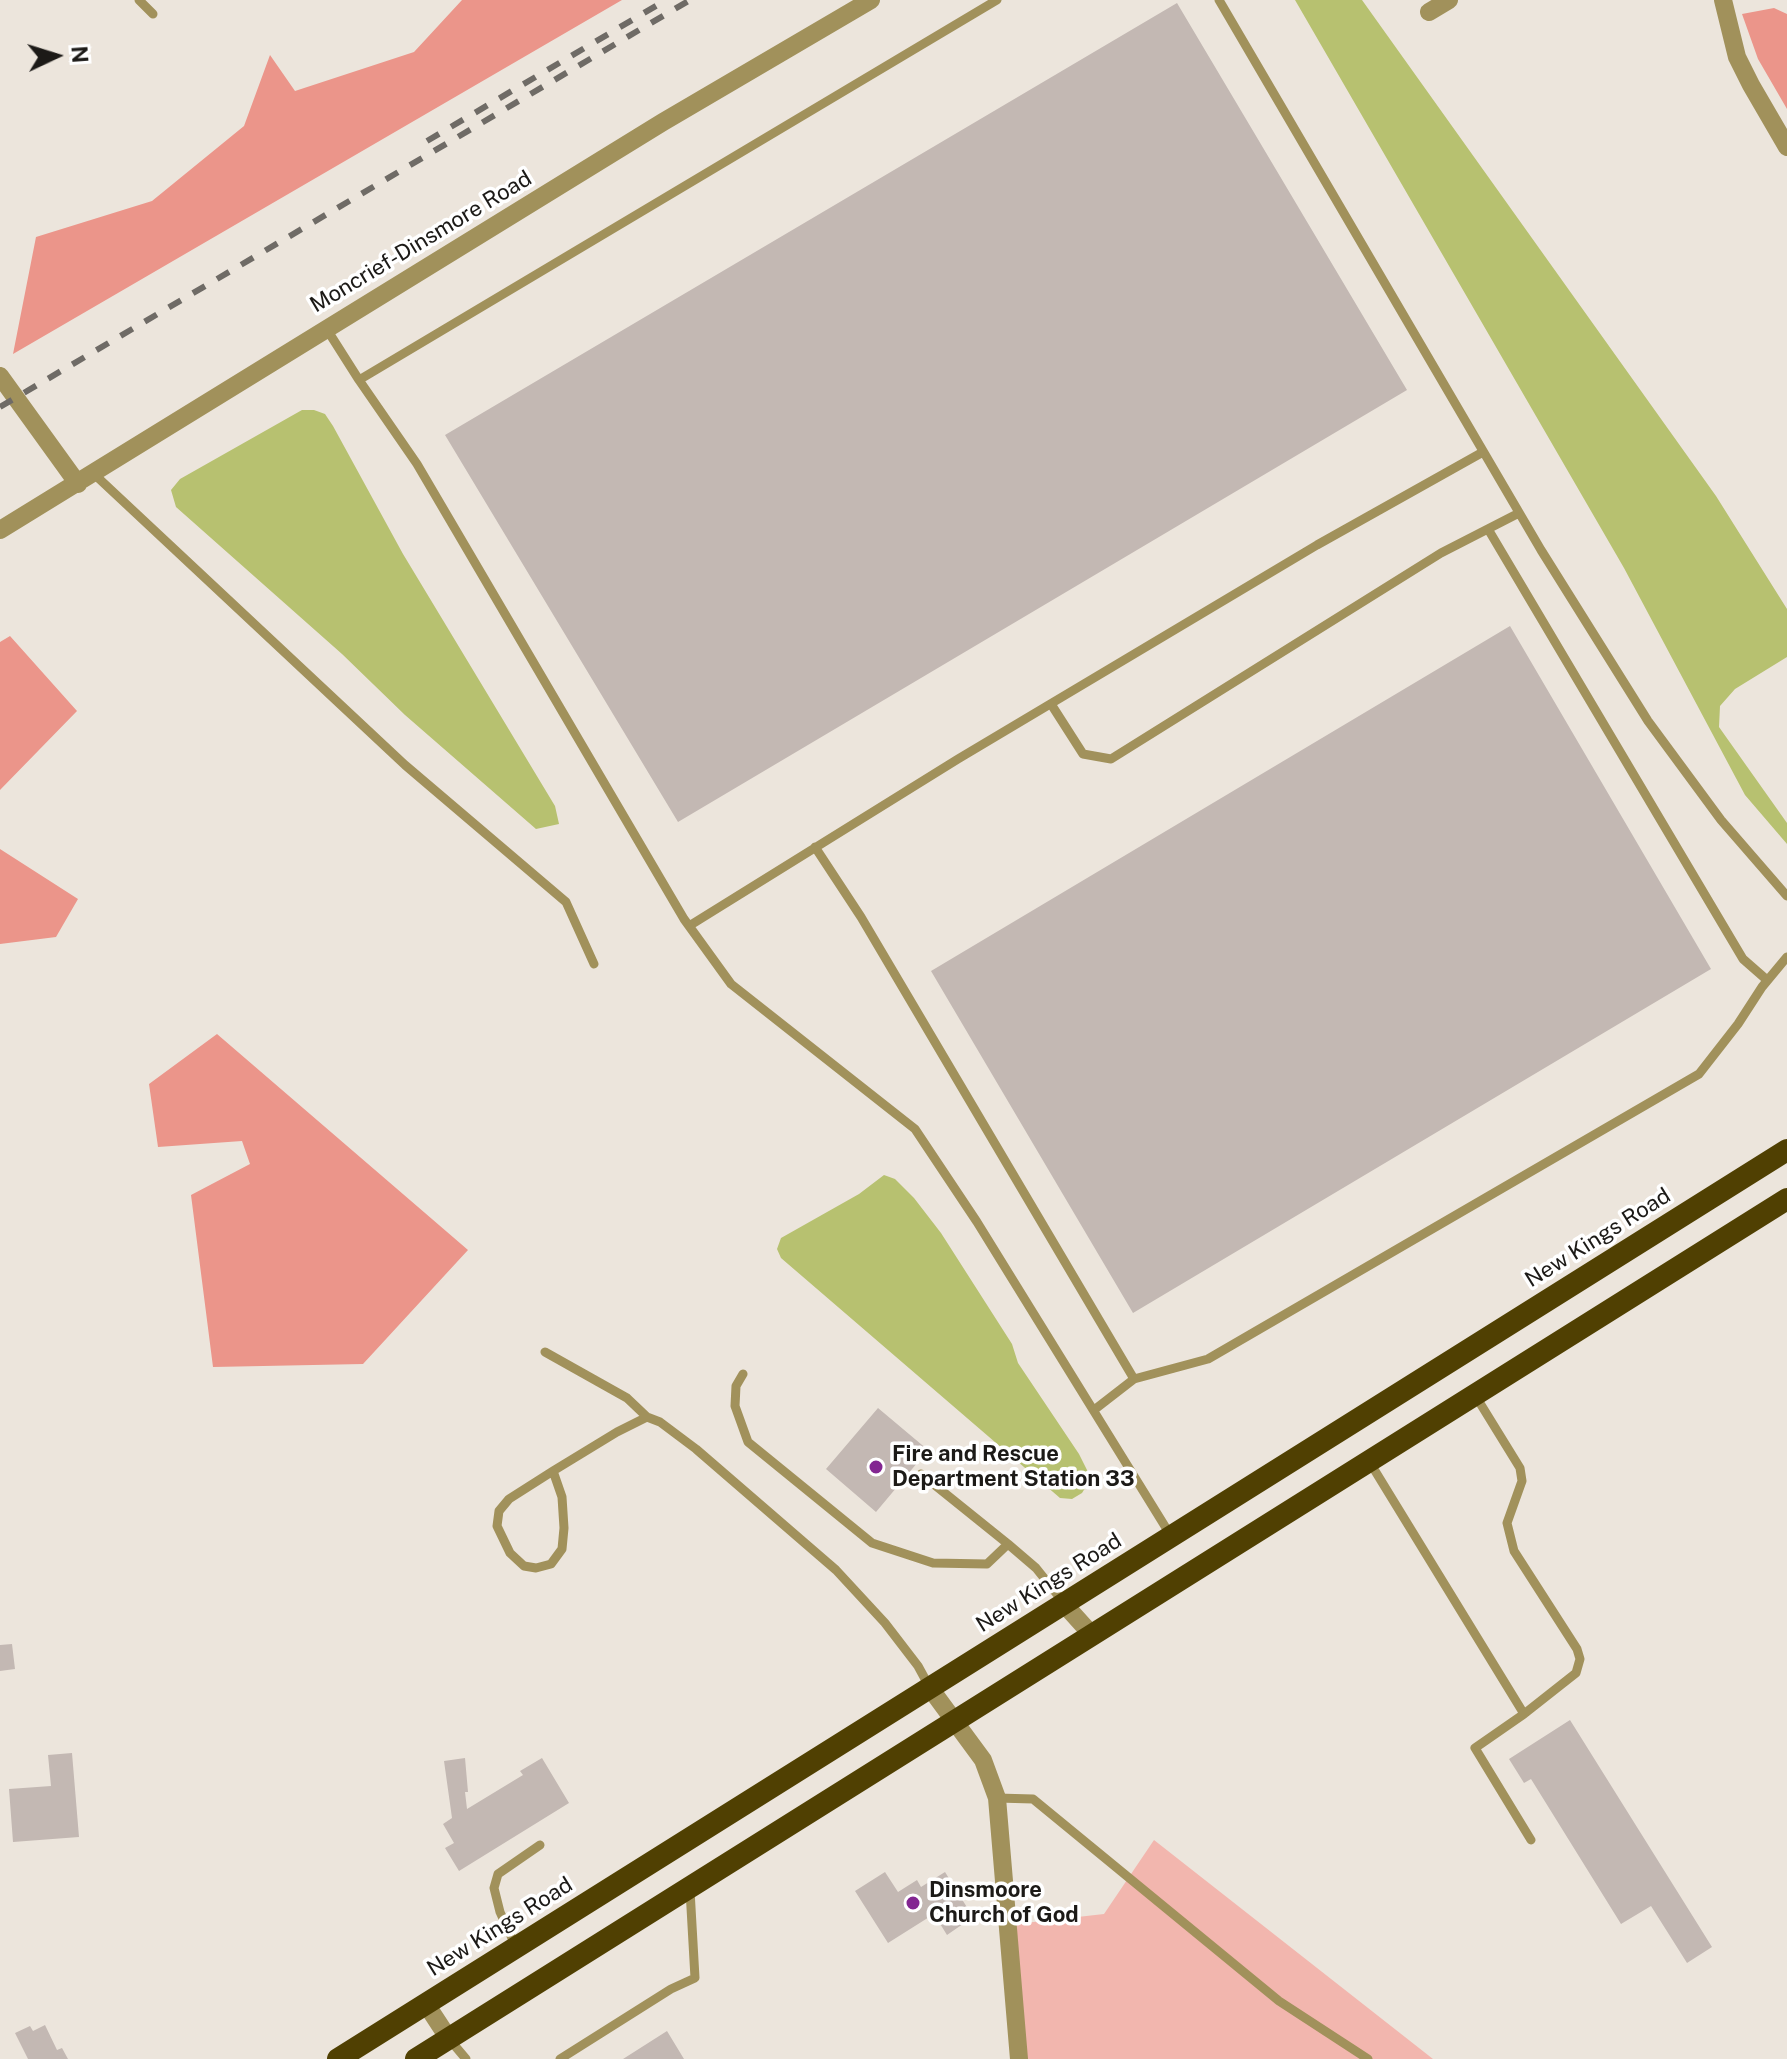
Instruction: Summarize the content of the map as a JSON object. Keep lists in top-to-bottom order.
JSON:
{
  "streets": {
    "highway": ["New Kings Road"],
    "street": ["Moncrief-Dinsmore Road"]
  },
  "places": ["Fire and Rescue Department Station 33", "Dinsmoore Church of God"],
  "north": "right"
}
